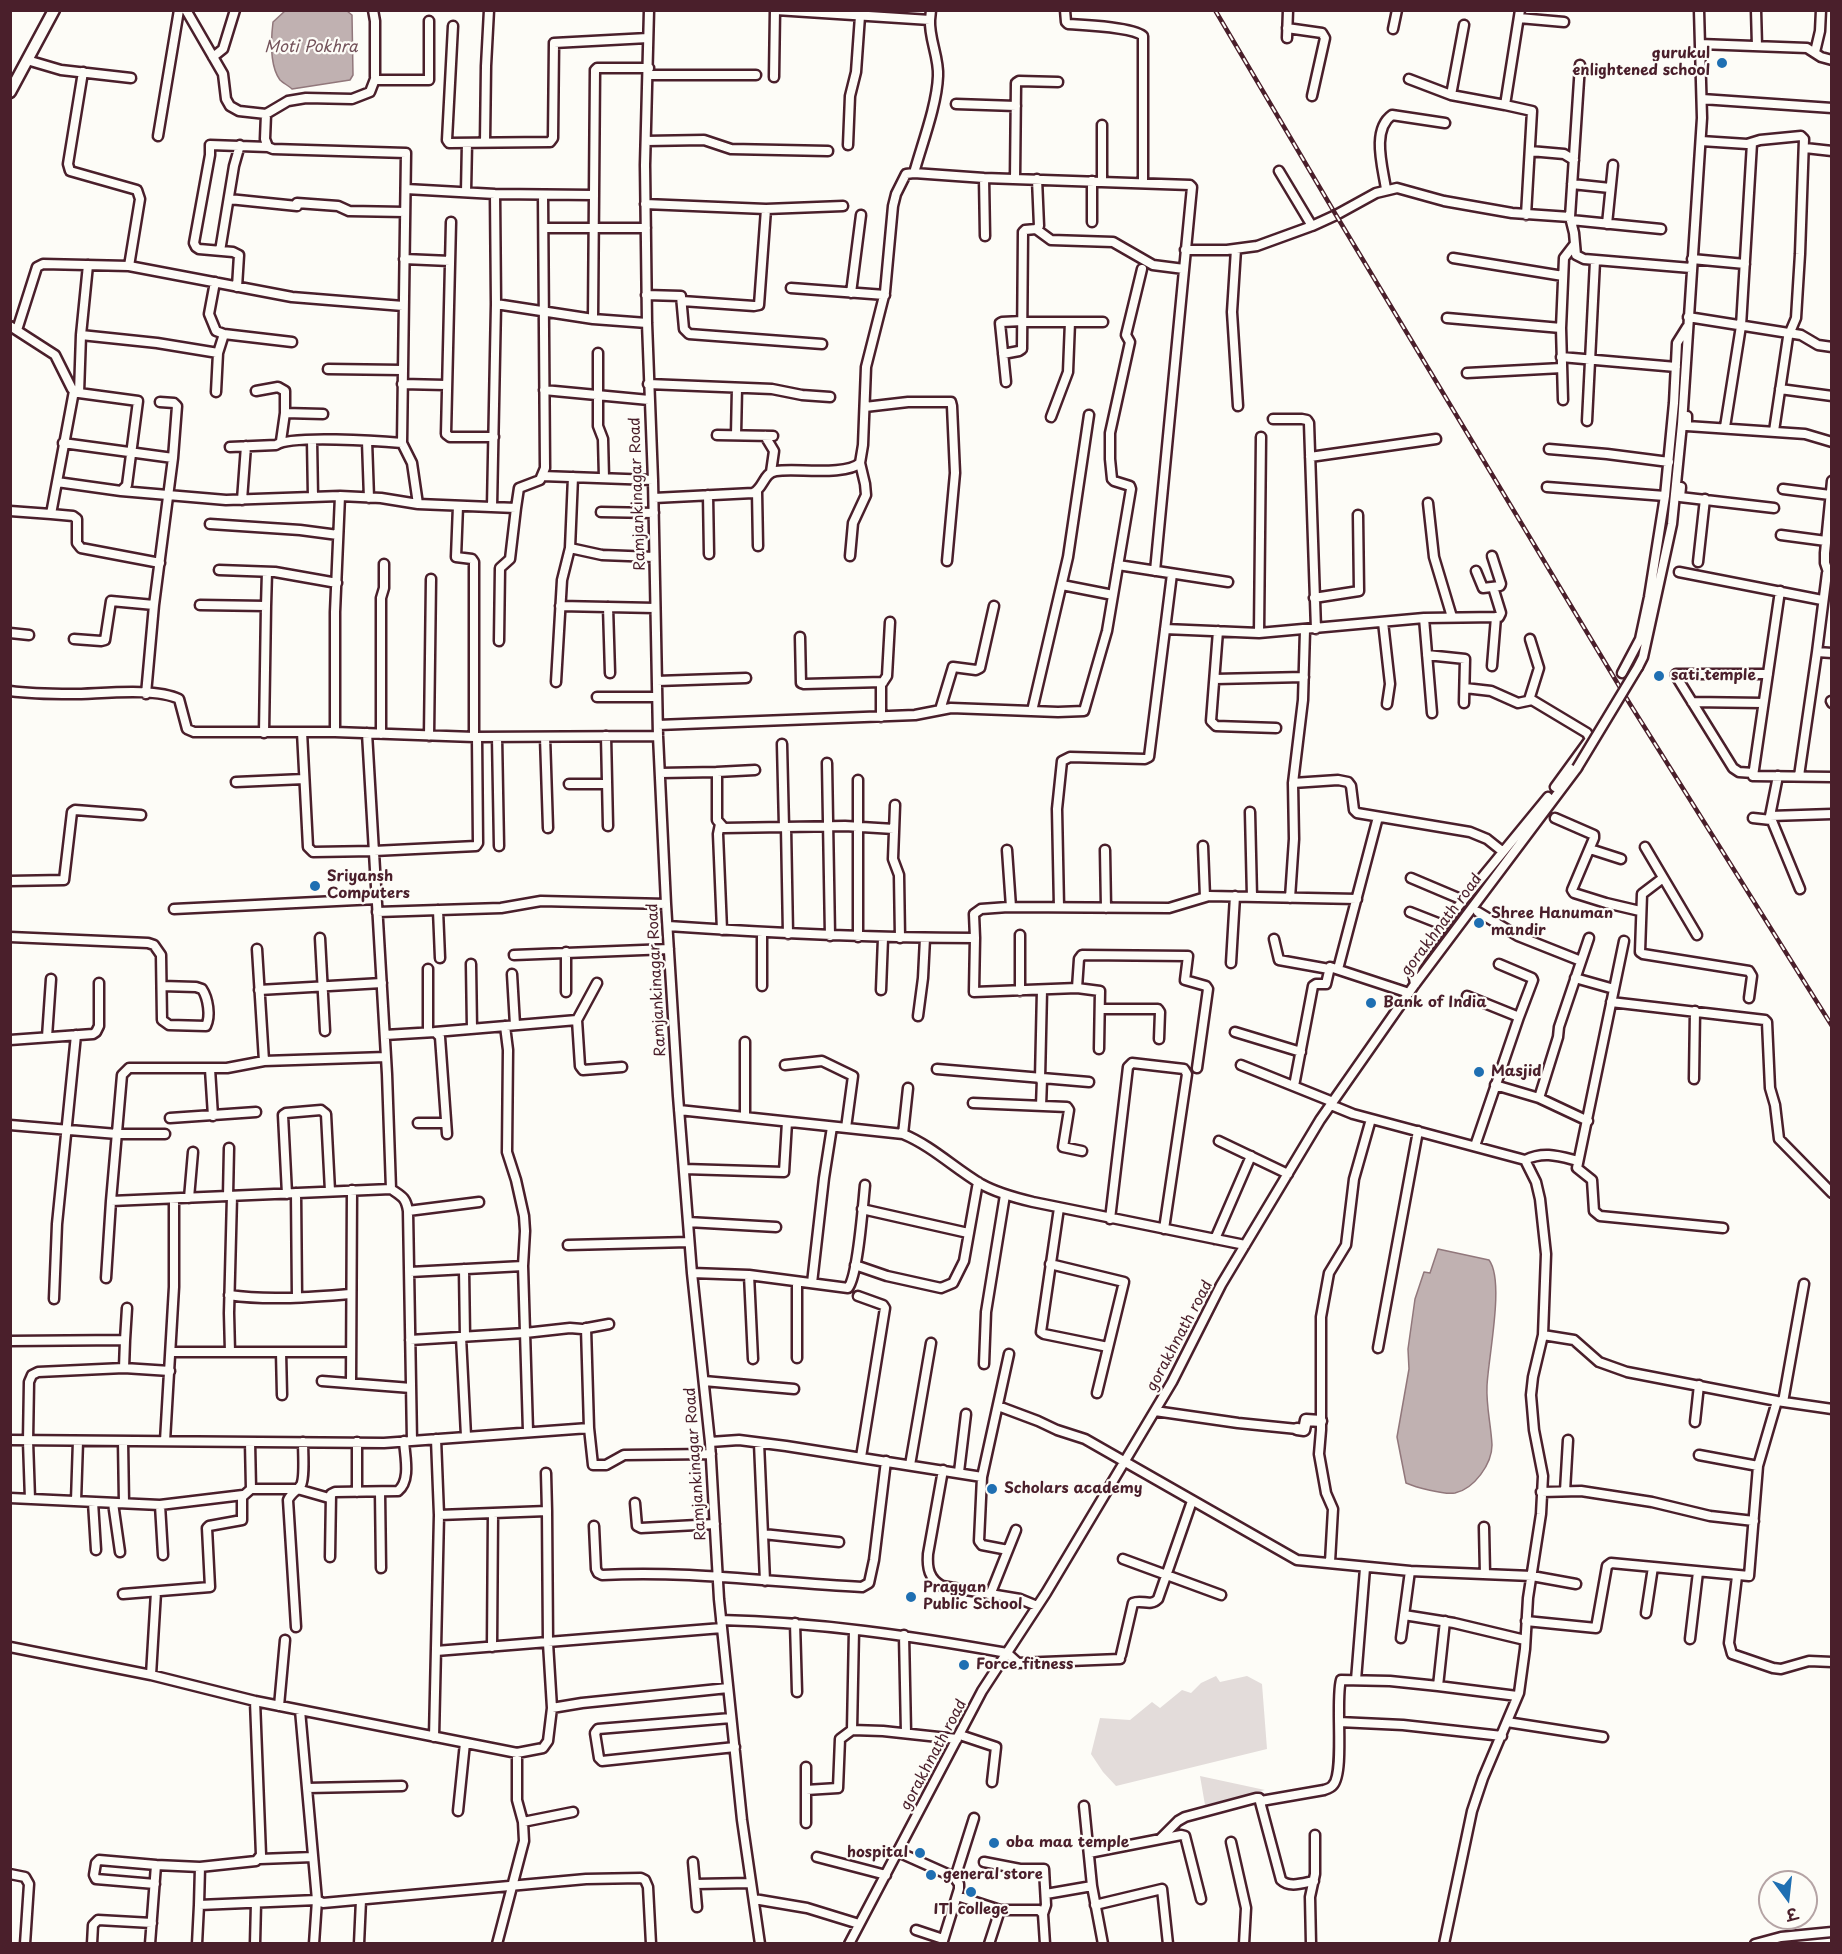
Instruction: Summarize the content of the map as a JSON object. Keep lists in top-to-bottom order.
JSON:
{
  "streets": {
    "street": ["Ramjankinagar Road", "gorakhnath road"]
  },
  "water": ["Moti Pokhra"],
  "places": [
    "gurukul enlightened school",
    "sati temple",
    "Sriyansh Computers",
    "Shree Hanuman mandir",
    "Bank of India",
    "Masjid",
    "Scholars academy",
    "Pragyan Public School",
    "Force fitness",
    "oba maa temple",
    "hospital",
    "general store",
    "ITI college"
  ],
  "north": "bottom"
}
